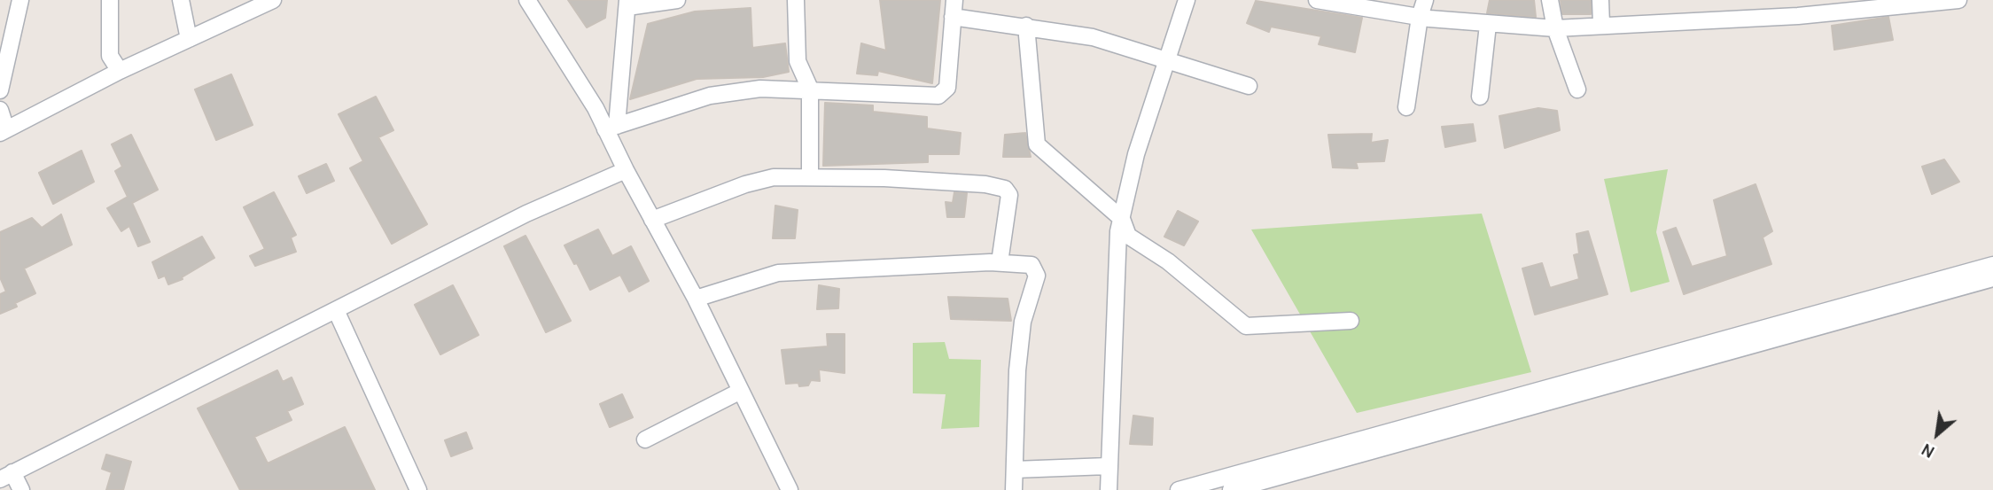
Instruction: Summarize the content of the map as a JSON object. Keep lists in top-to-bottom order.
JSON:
{
  "north": "bottom left"
}
